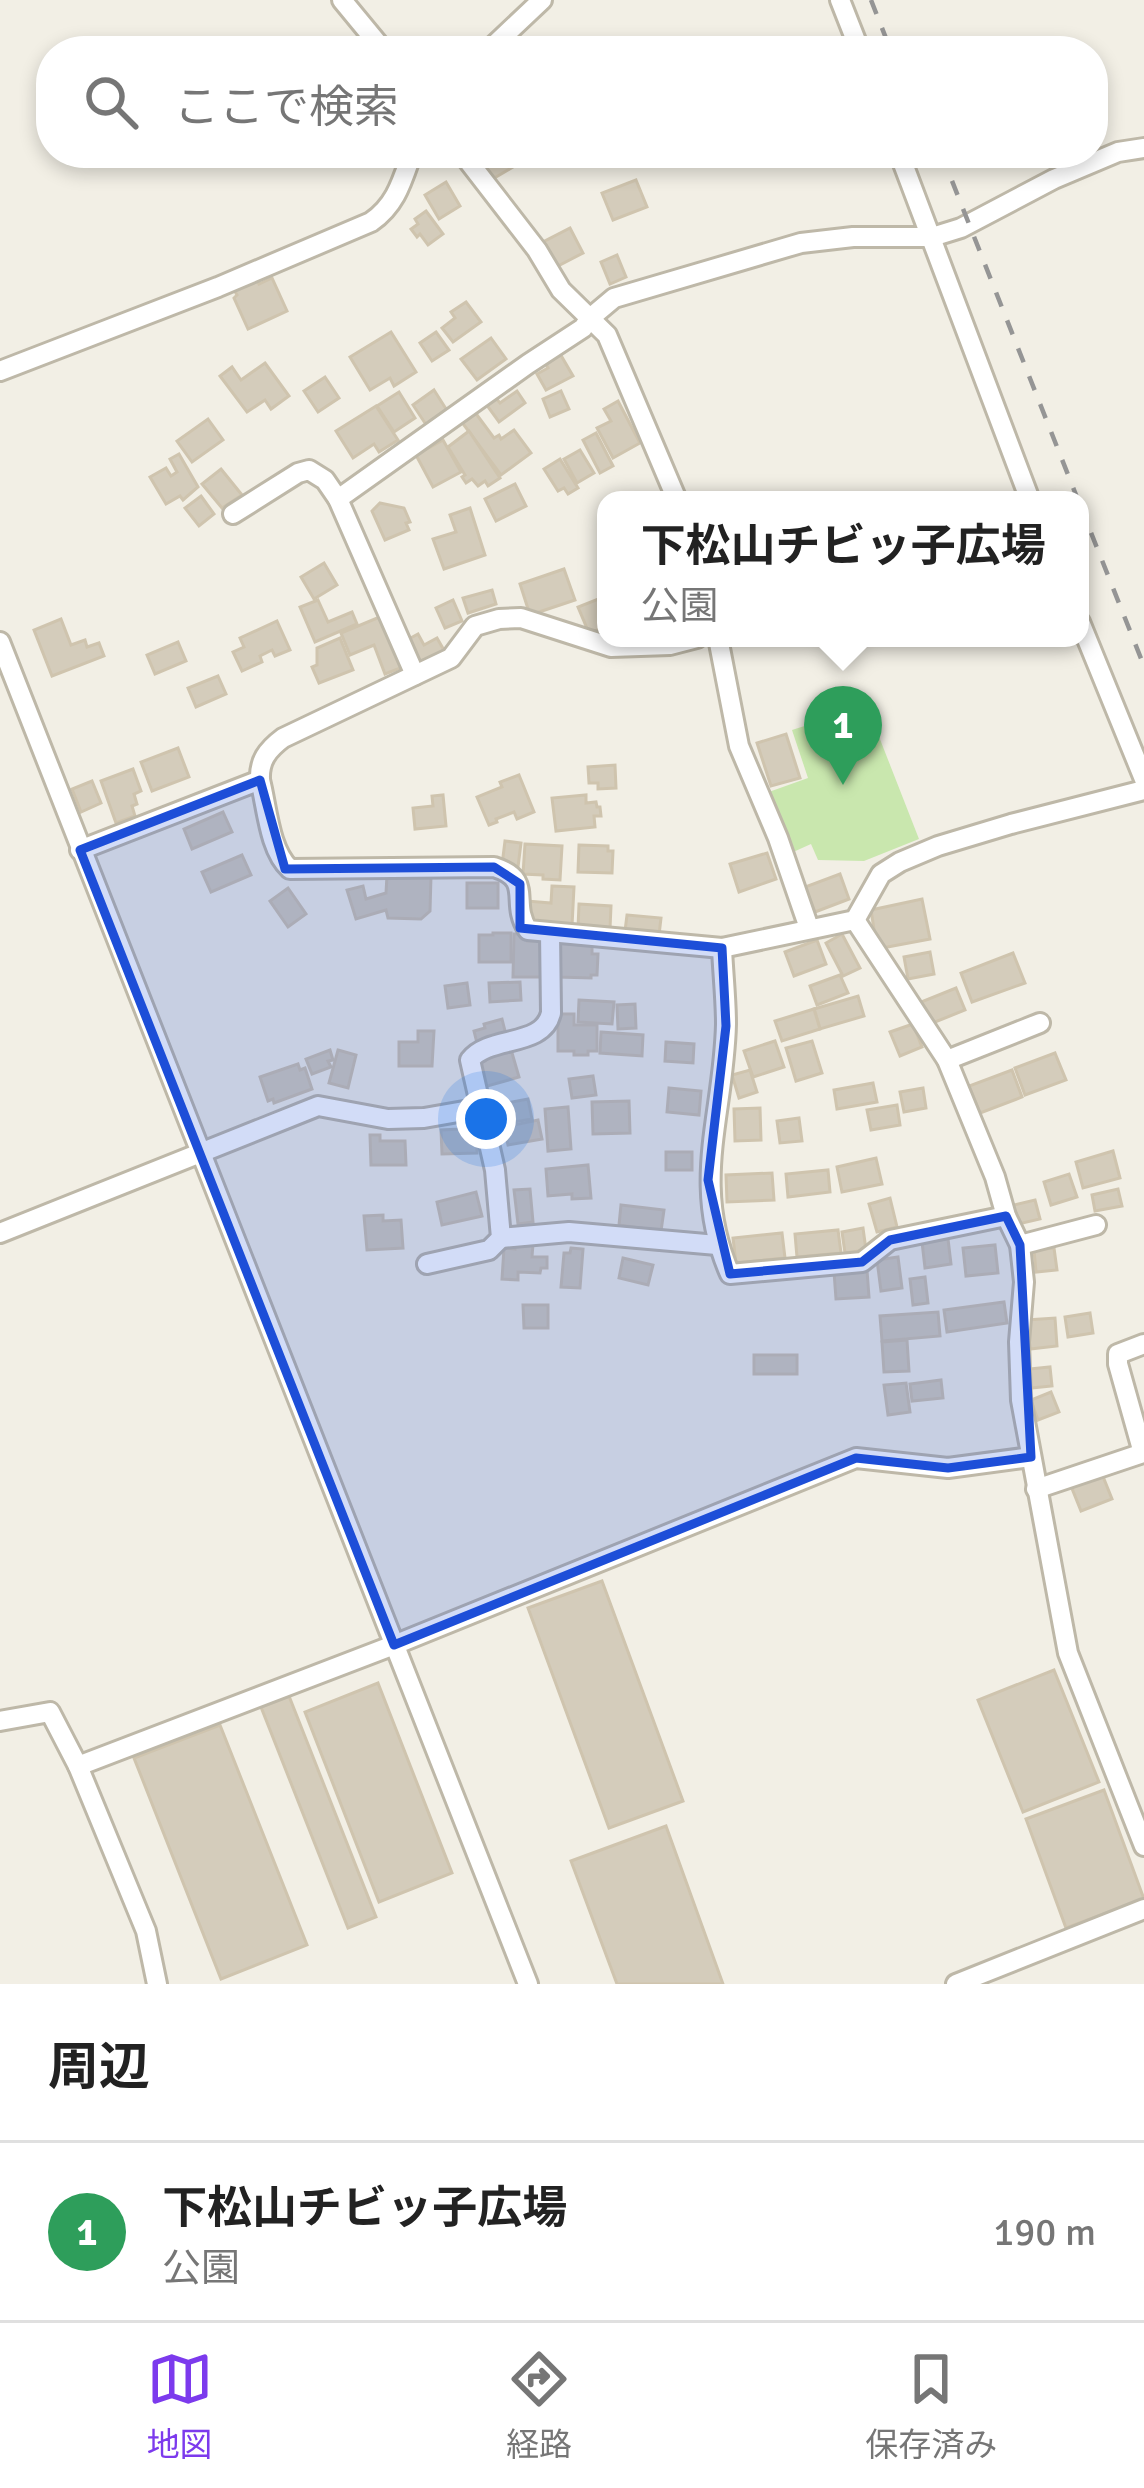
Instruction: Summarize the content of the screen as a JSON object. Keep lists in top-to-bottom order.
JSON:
{
  "page": {
    "search": "ここで検索",
    "popup": ["下松山チビッ子広場", "公園"],
    "pins": "1",
    "heading": "周辺",
    "list": [
      {
        "mark": "1",
        "name": "下松山チビッ子広場",
        "note": "公園",
        "value": "190 m"
      }
    ],
    "nav": ["地図", "経路", "保存済み"]
  }
}
